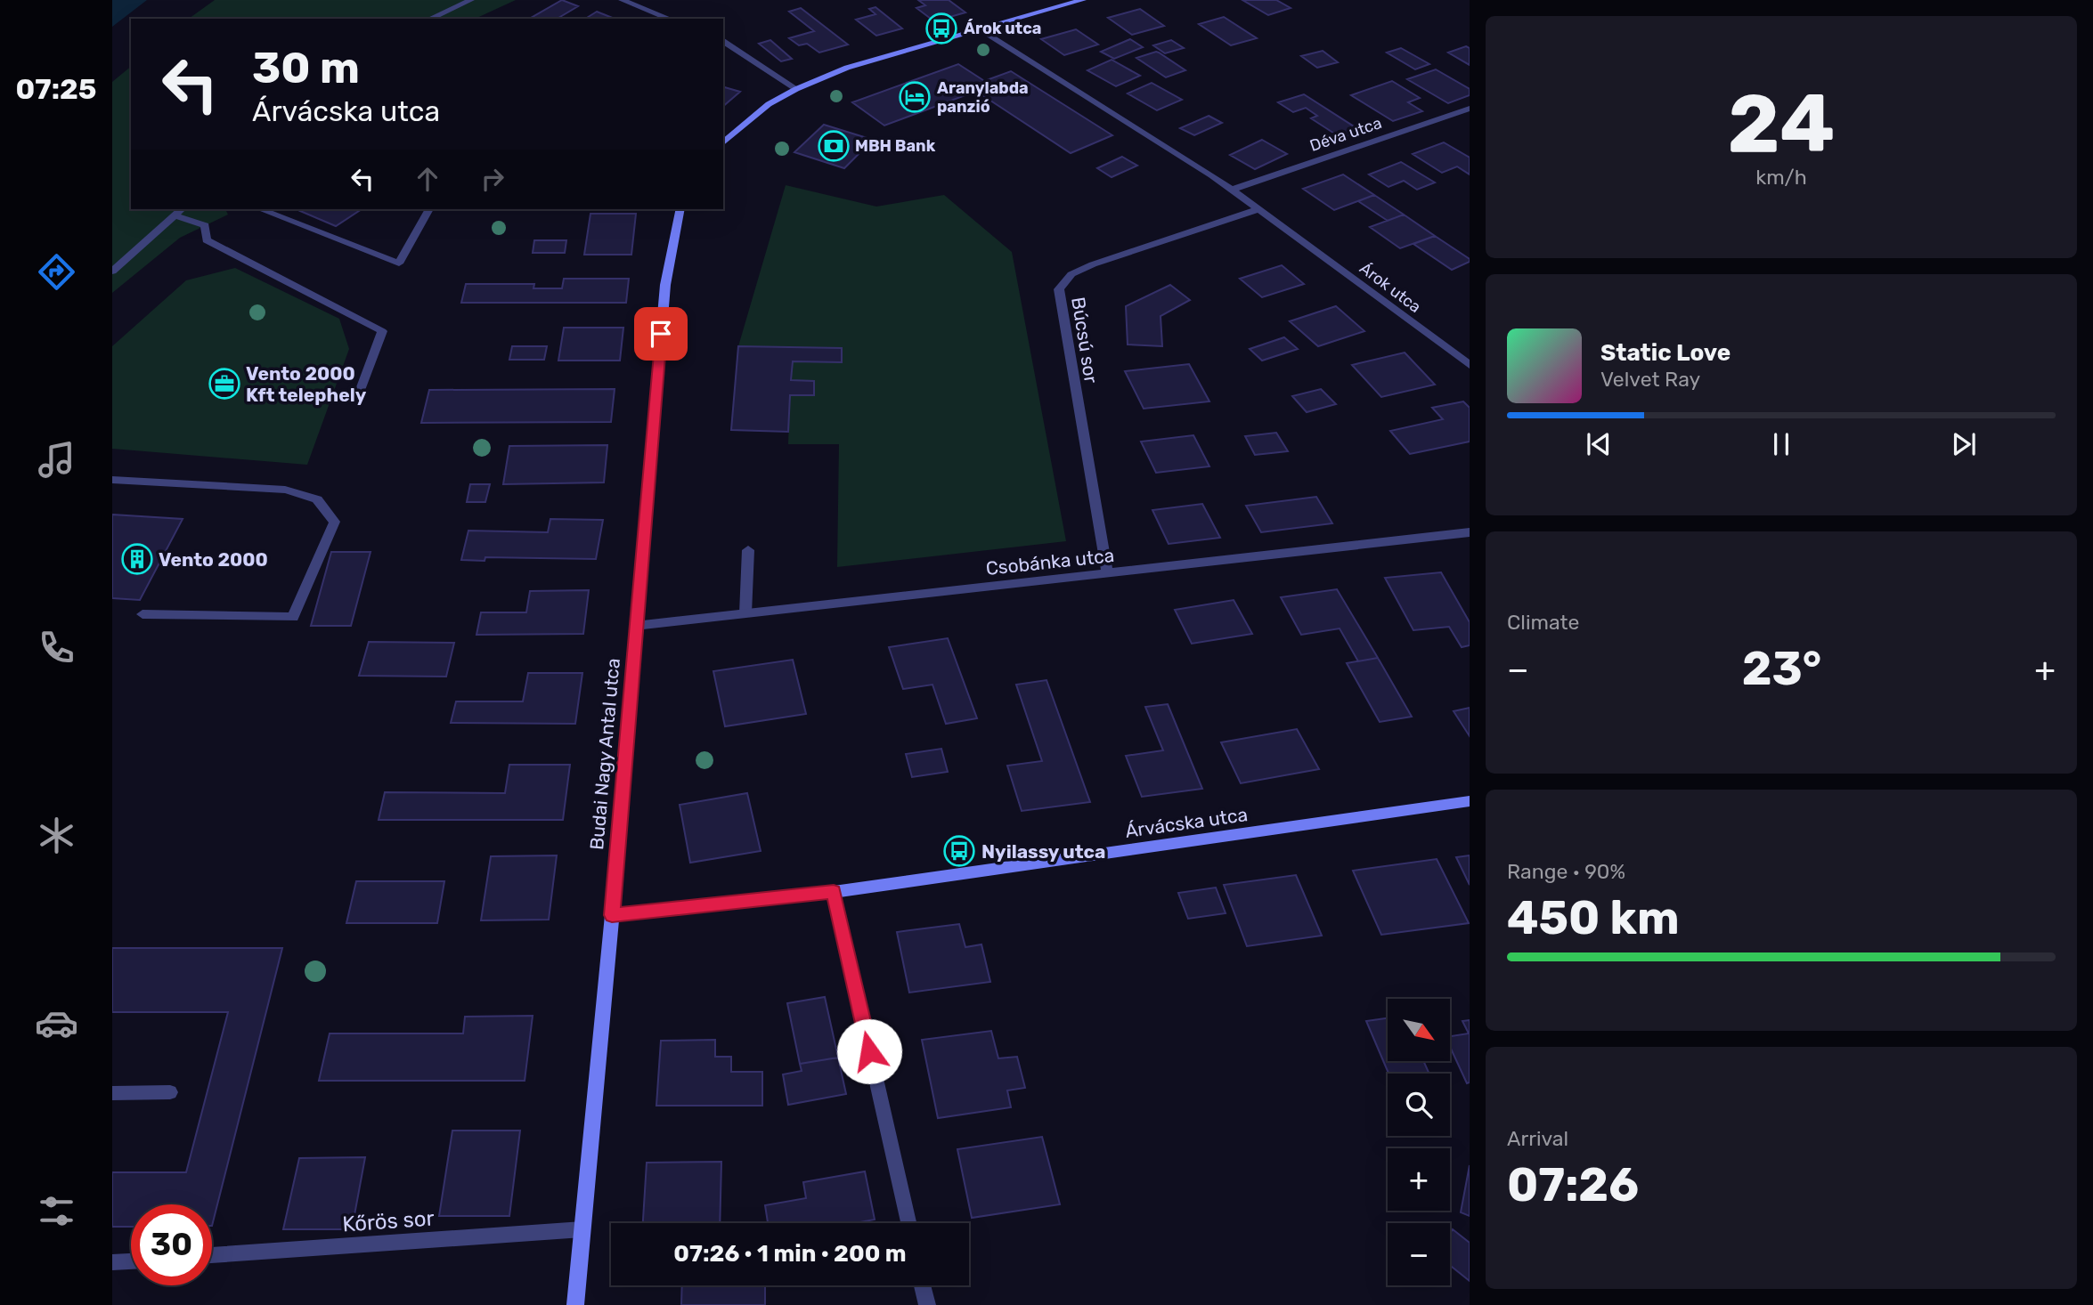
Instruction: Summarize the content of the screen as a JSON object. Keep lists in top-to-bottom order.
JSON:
{
  "streets": {
    "main road": ["Budai Nagy Antal utca", "Árvácska utca"],
    "street": [
      "Déva utca",
      "Árok utca",
      "Búcsú sor",
      "Csobánka utca",
      "Kőrös sor"
    ]
  },
  "crossings": [
    ["Déva utca", "Árok utca"],
    ["Árok utca", "Búcsú sor"],
    ["Búcsú sor", "Csobánka utca"],
    ["Csobánka utca", "Budai Nagy Antal utca"],
    ["Budai Nagy Antal utca", "Árvácska utca"],
    ["Budai Nagy Antal utca", "Kőrös sor"]
  ],
  "places": {
    "bus stop": ["Árok utca", "Nyilassy utca"],
    "hotel": ["Aranylabda panzió"],
    "bank": ["MBH Bank"],
    "office": ["Vento 2000 Kft telephely"],
    "building": ["Vento 2000"]
  },
  "north": "bottom right",
  "page": {
    "tabs": "07:25",
    "tile": [
      ["24", "km/h"],
      "Climate",
      ["Range · 90%", "450 km"],
      ["Arrival", "07:26"]
    ],
    "turn": ["30 m", "Árvácska utca"],
    "song": ["Static Love", "Velvet Ray"],
    "heat": ["−", "23°", "+"],
    "map_buttons": ["+", "−"],
    "limit": "30",
    "trip": "07:26 · 1 min · 200 m"
  }
}
